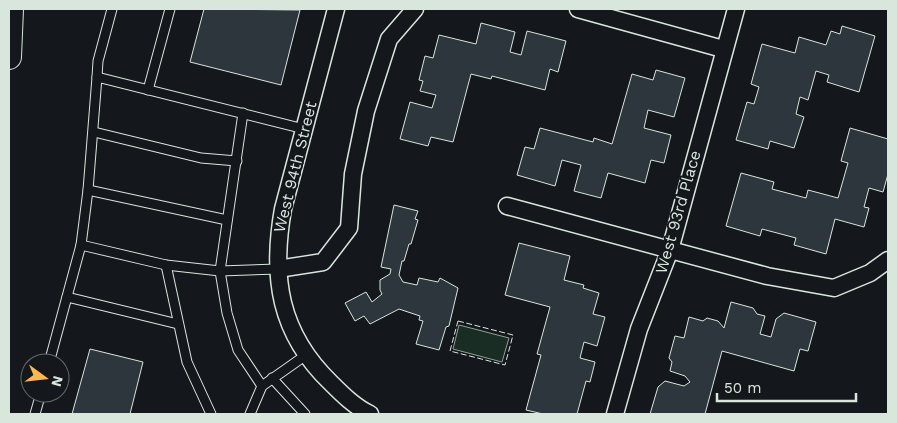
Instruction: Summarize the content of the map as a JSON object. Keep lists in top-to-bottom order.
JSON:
{
  "streets": {
    "street": ["West 94th Street", "West 93rd Place"]
  },
  "scale_bar": "50 m",
  "north": "right"
}
